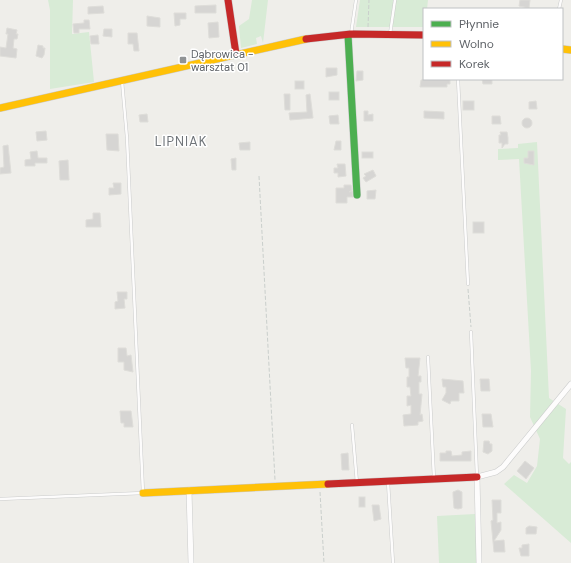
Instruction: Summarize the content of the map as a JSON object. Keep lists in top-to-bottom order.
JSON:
{
  "districts": ["LIPNIAK"],
  "places": {
    "transit": ["Dąbrowica - warsztat 01"]
  },
  "legend": ["Płynnie", "Wolno", "Korek"]
}
